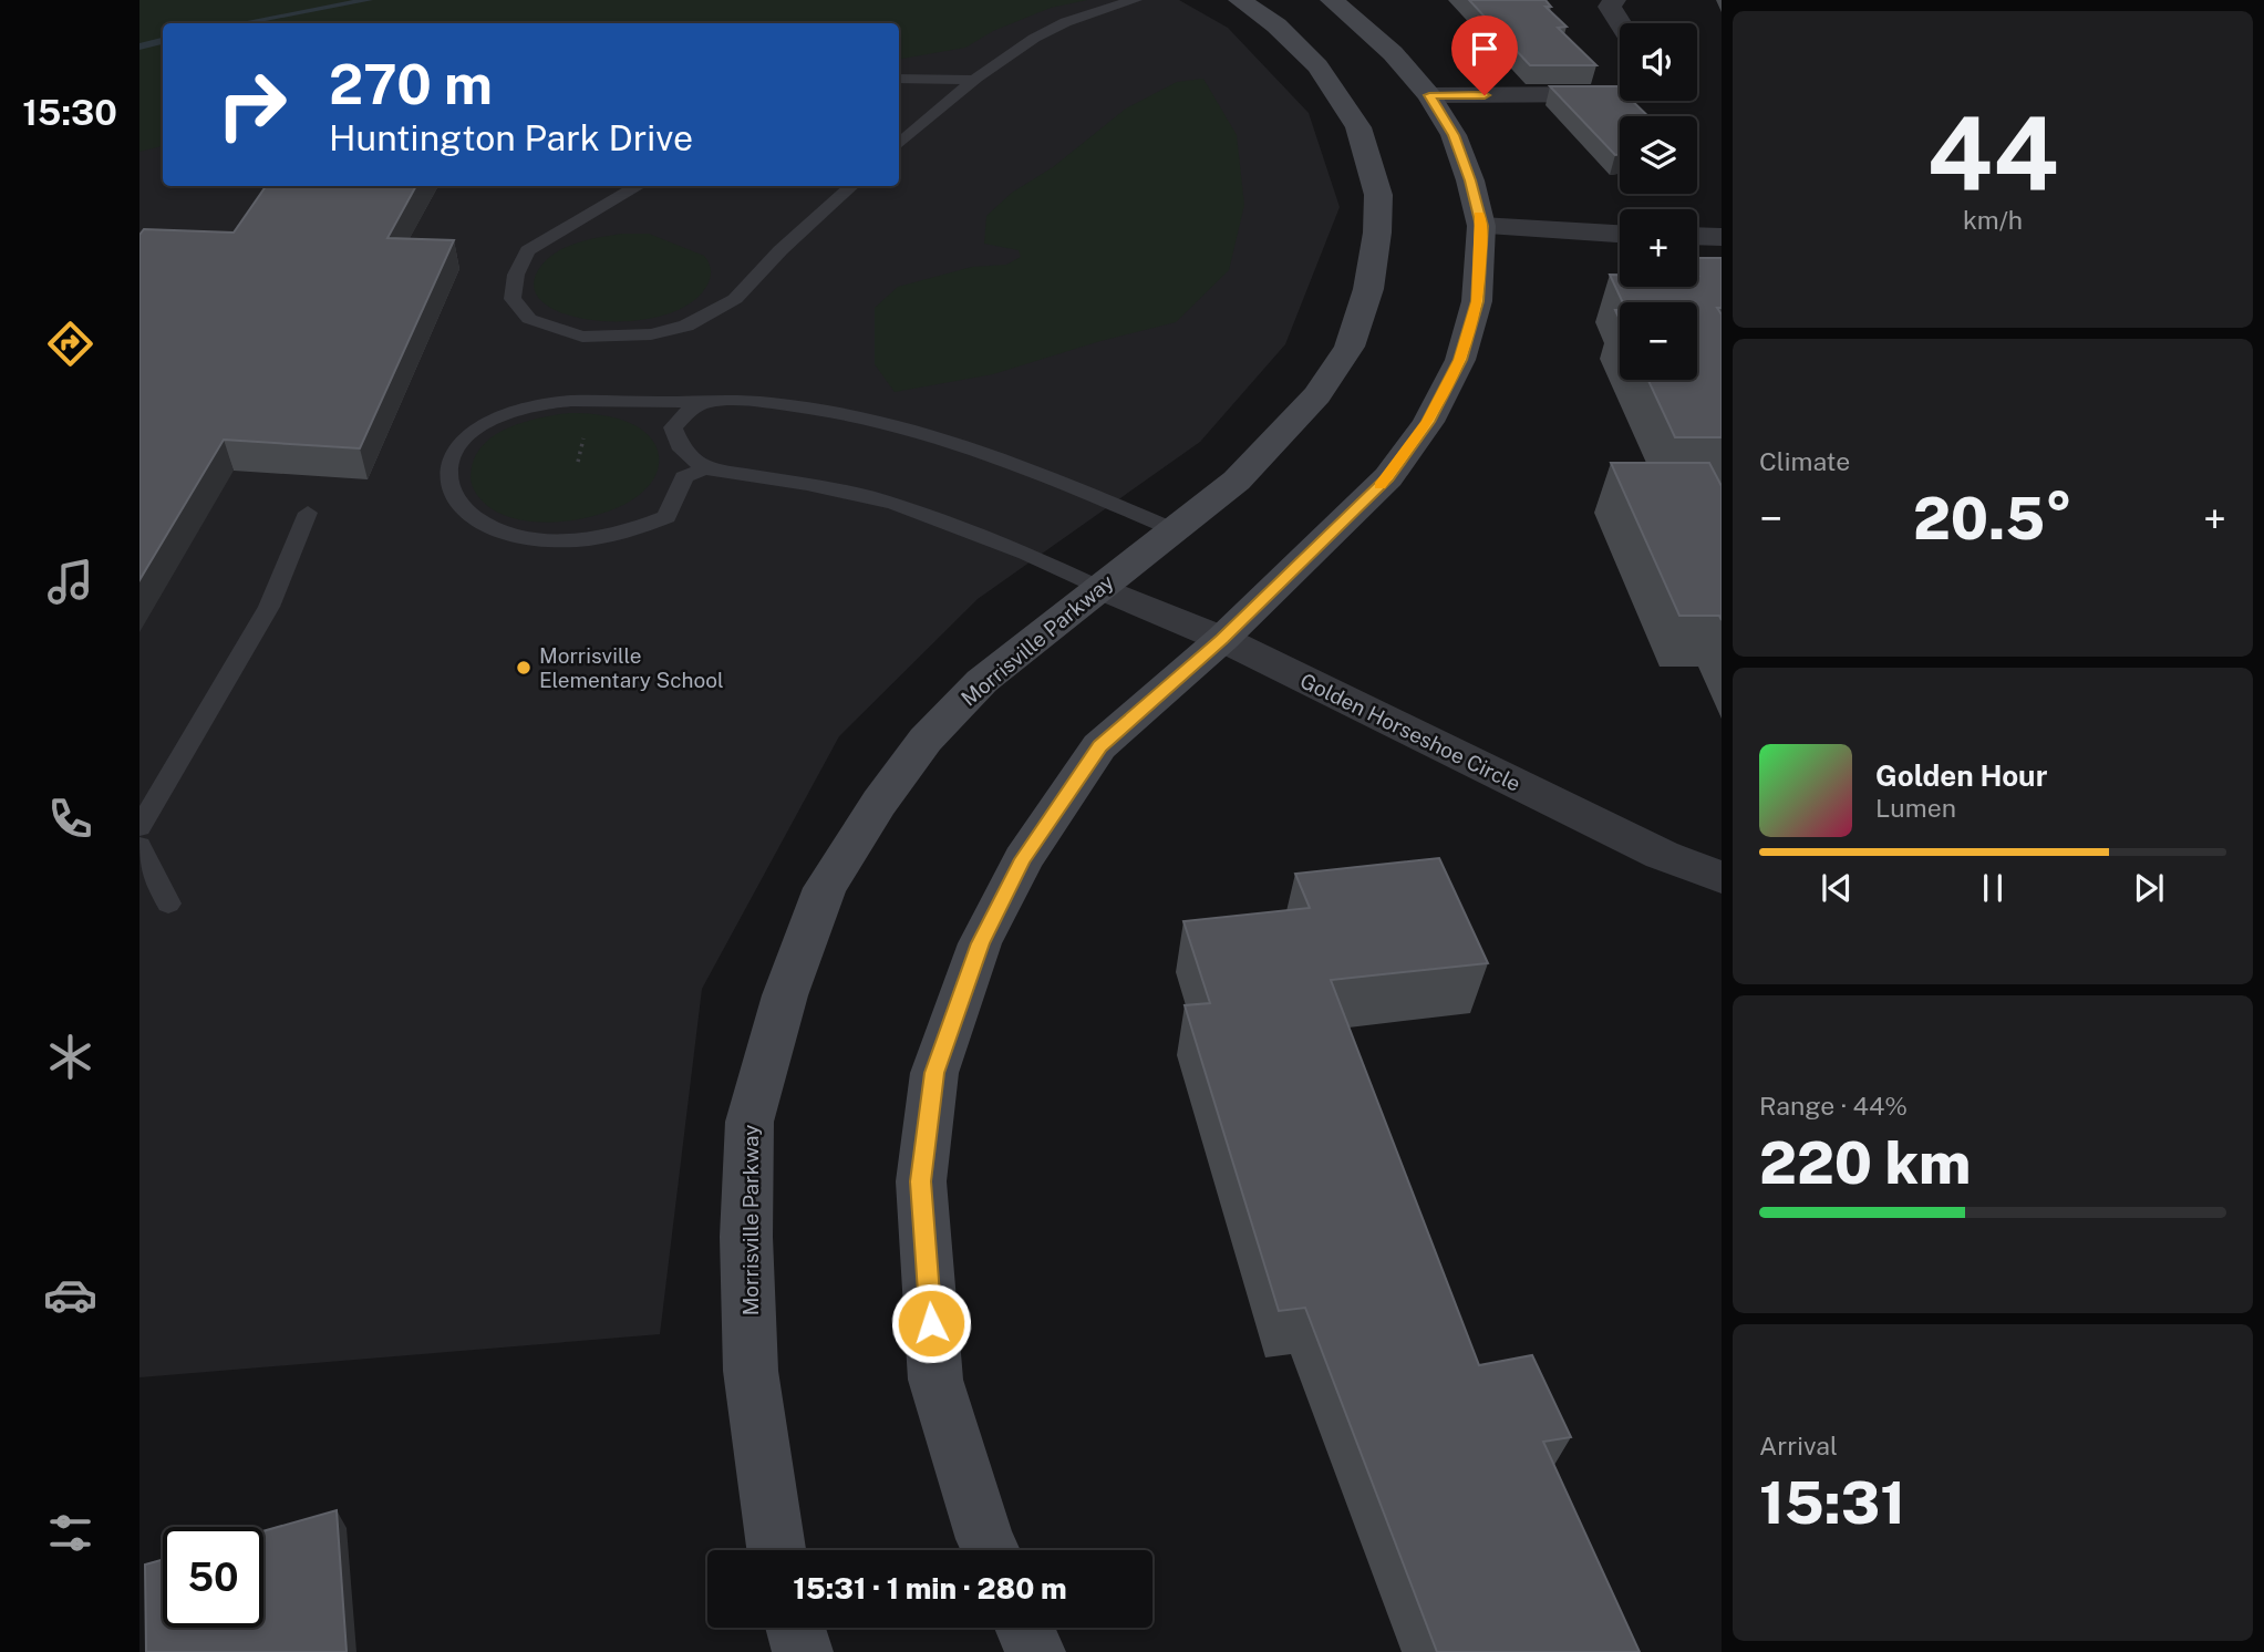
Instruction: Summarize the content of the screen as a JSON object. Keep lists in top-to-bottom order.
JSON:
{
  "streets": {
    "main road": ["Morrisville Parkway"],
    "street": ["Golden Horseshoe Circle"]
  },
  "crossings": [
    ["Morrisville Parkway", "Golden Horseshoe Circle"]
  ],
  "places": ["Morrisville Elementary School"],
  "page": {
    "tabs": "15:30",
    "tile": [
      ["44", "km/h"],
      "Climate",
      ["Range · 44%", "220 km"],
      ["Arrival", "15:31"]
    ],
    "map_buttons": ["+", "−"],
    "turn": ["270 m", "Huntington Park Drive"],
    "heat": ["−", "20.5°", "+"],
    "song": ["Golden Hour", "Lumen"],
    "limit": "50",
    "trip": "15:31 · 1 min · 280 m"
  }
}
